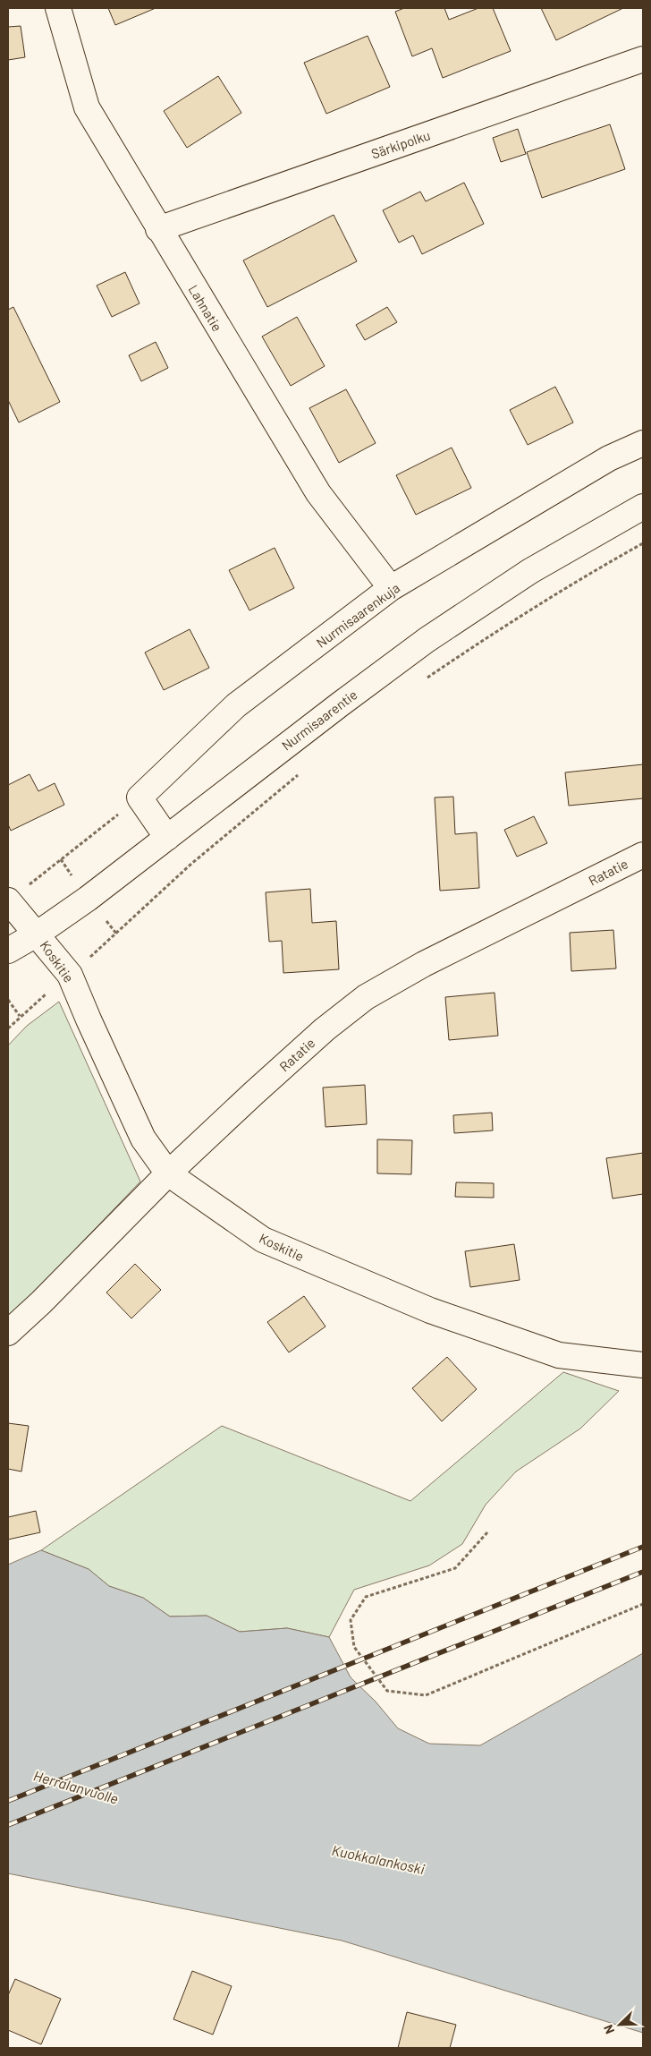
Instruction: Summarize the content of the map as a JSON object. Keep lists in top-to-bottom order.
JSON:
{
  "streets": {
    "street": [
      "Särkipolku",
      "Lahnatie",
      "Nurmisaarenkuja",
      "Nurmisaarentie",
      "Ratatie",
      "Koskitie"
    ]
  },
  "crossings": [
    ["Särkipolku", "Lahnatie"],
    ["Lahnatie", "Nurmisaarenkuja"],
    ["Nurmisaarentie", "Koskitie"],
    ["Ratatie", "Koskitie"]
  ],
  "water": ["Herralanvuolle", "Kuokkalankoski"],
  "north": "bottom left"
}
